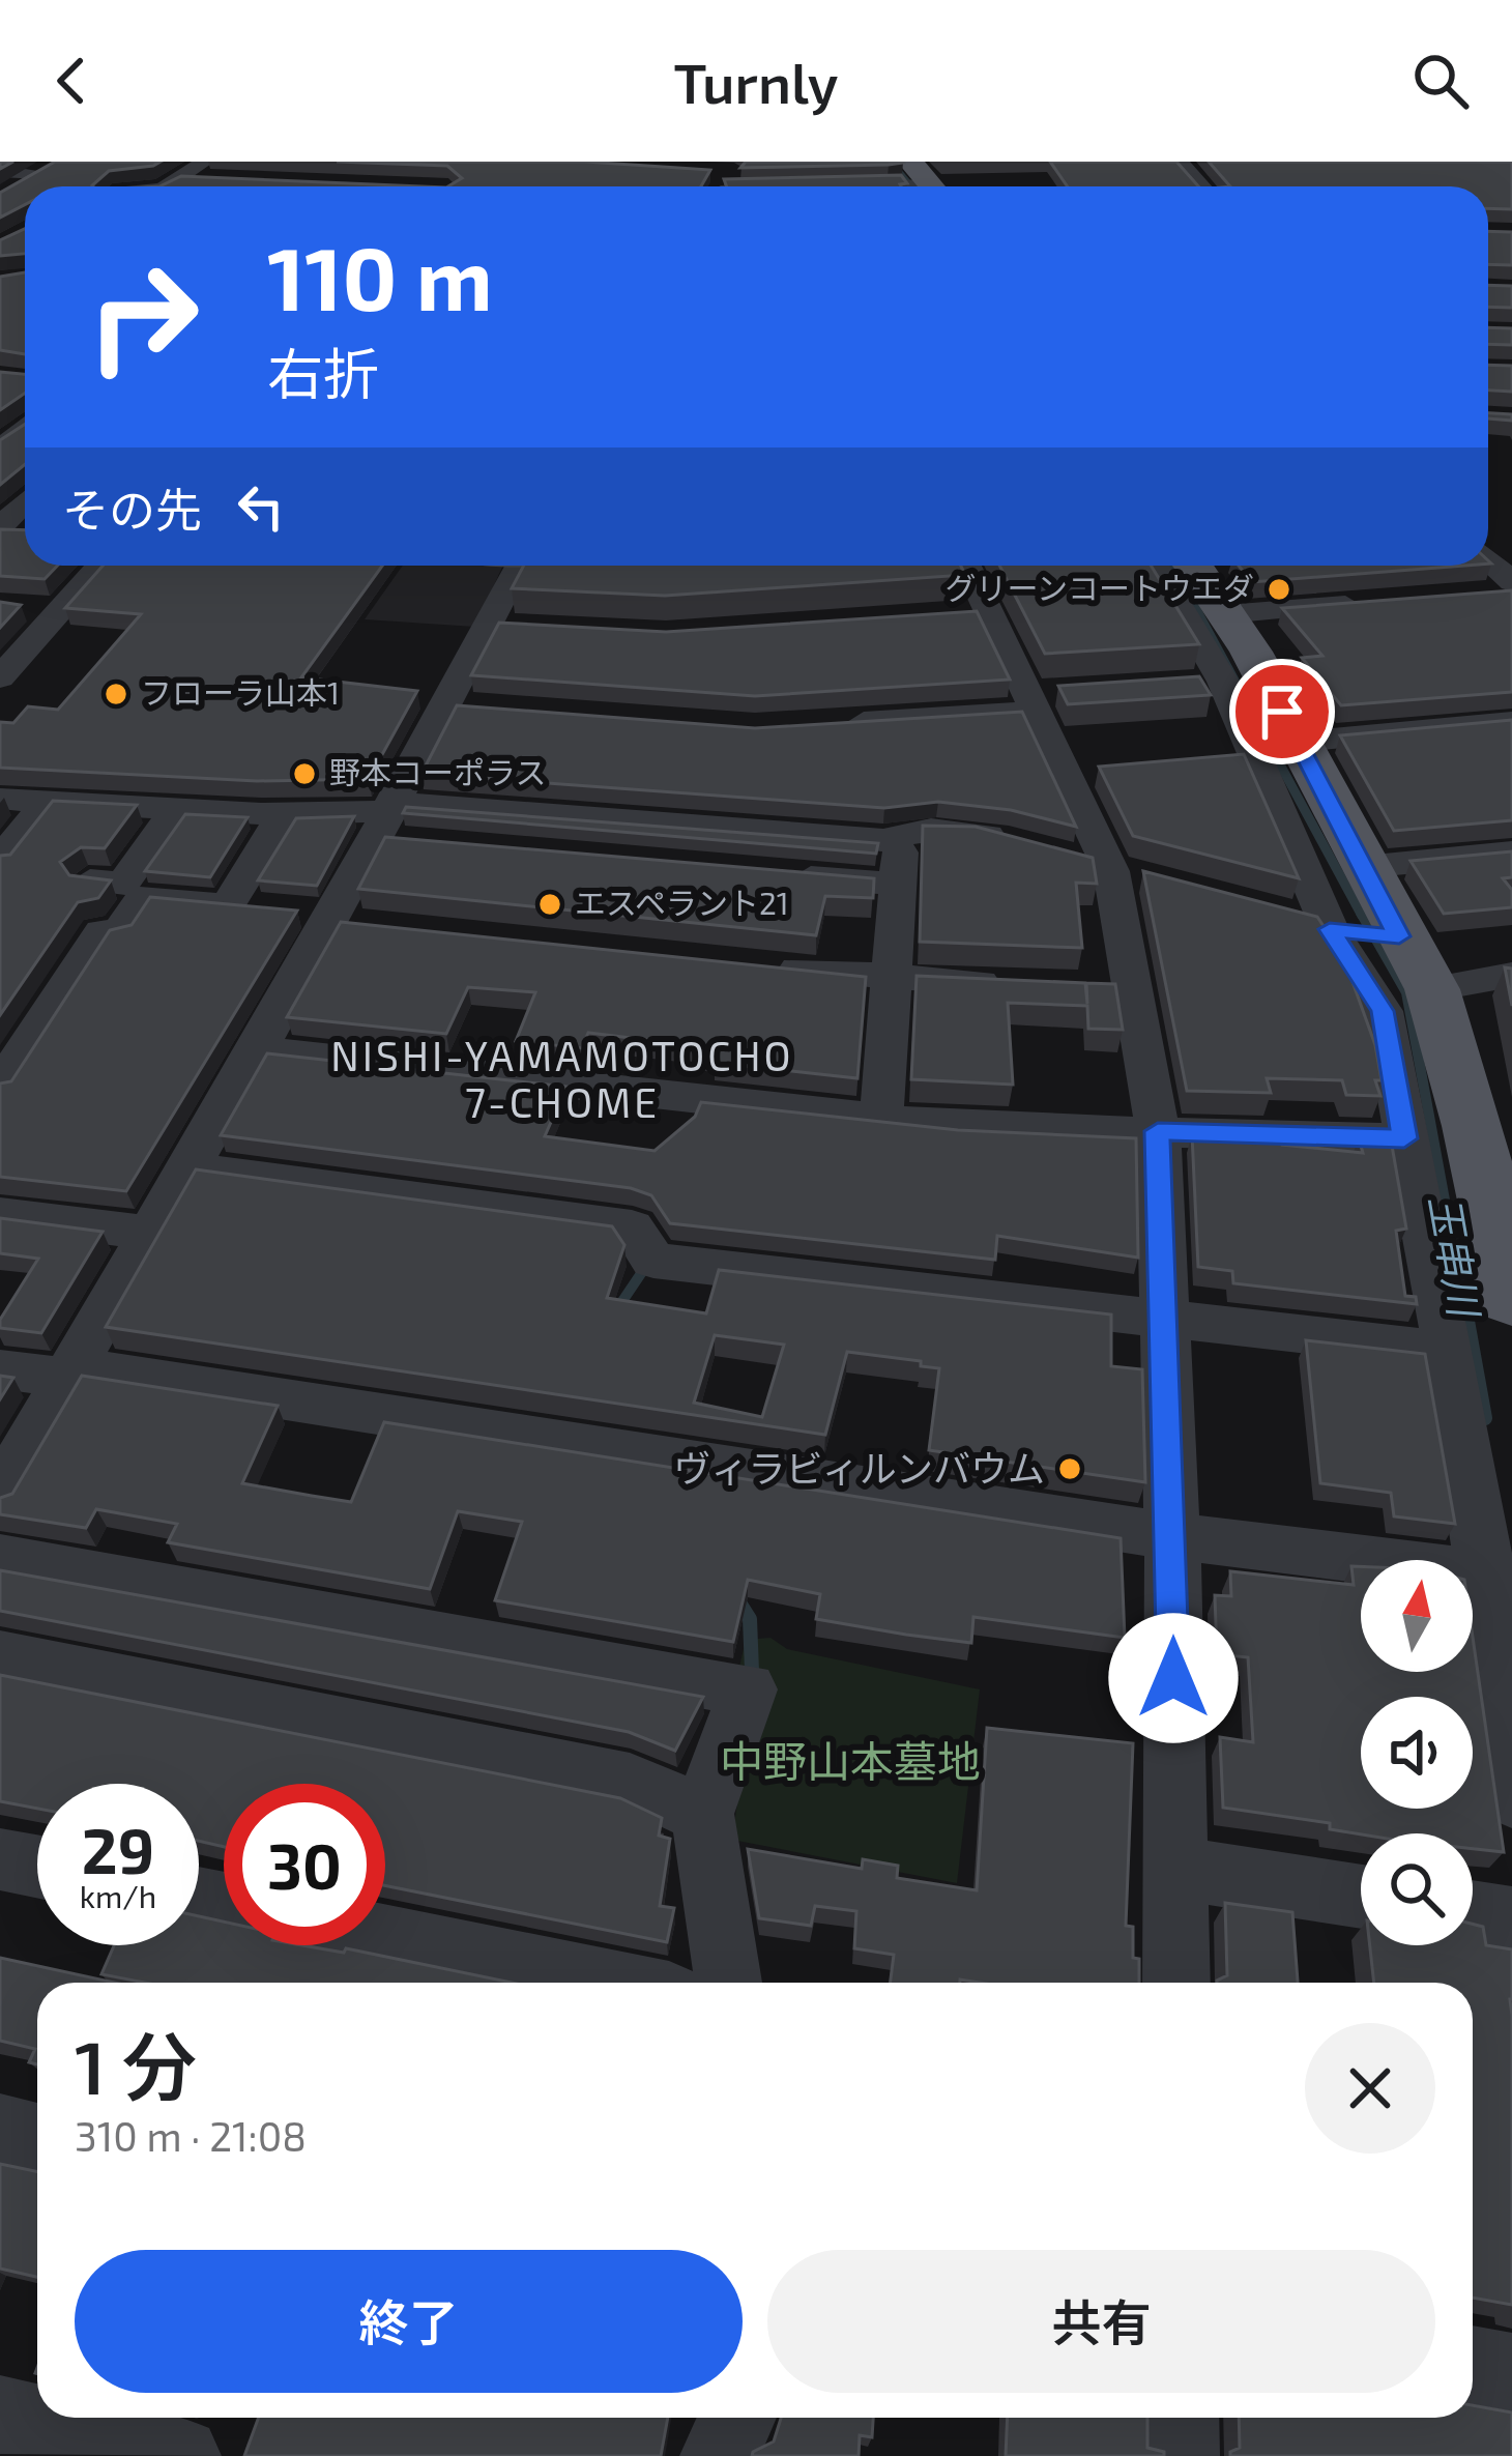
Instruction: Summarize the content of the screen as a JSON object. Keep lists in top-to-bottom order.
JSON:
{
  "districts": ["NISHI-YAMAMOTOCHO 7-CHOME"],
  "water": ["玉串川"],
  "parks": ["中野山本墓地"],
  "places": [
    "グリーンコートウエダ",
    "フローラ山本1",
    "野本コーポラス",
    "エスペラント21",
    "ヴィラビィルンバウム"
  ],
  "north": "top",
  "page": {
    "header": "Turnly",
    "turn": ["110 m", "右折"],
    "then": "その先",
    "speed": "29 km/h",
    "limit": "30",
    "heading": ["1 分", "310 m · 21:08"],
    "buttons": ["終了", "共有"]
  }
}
